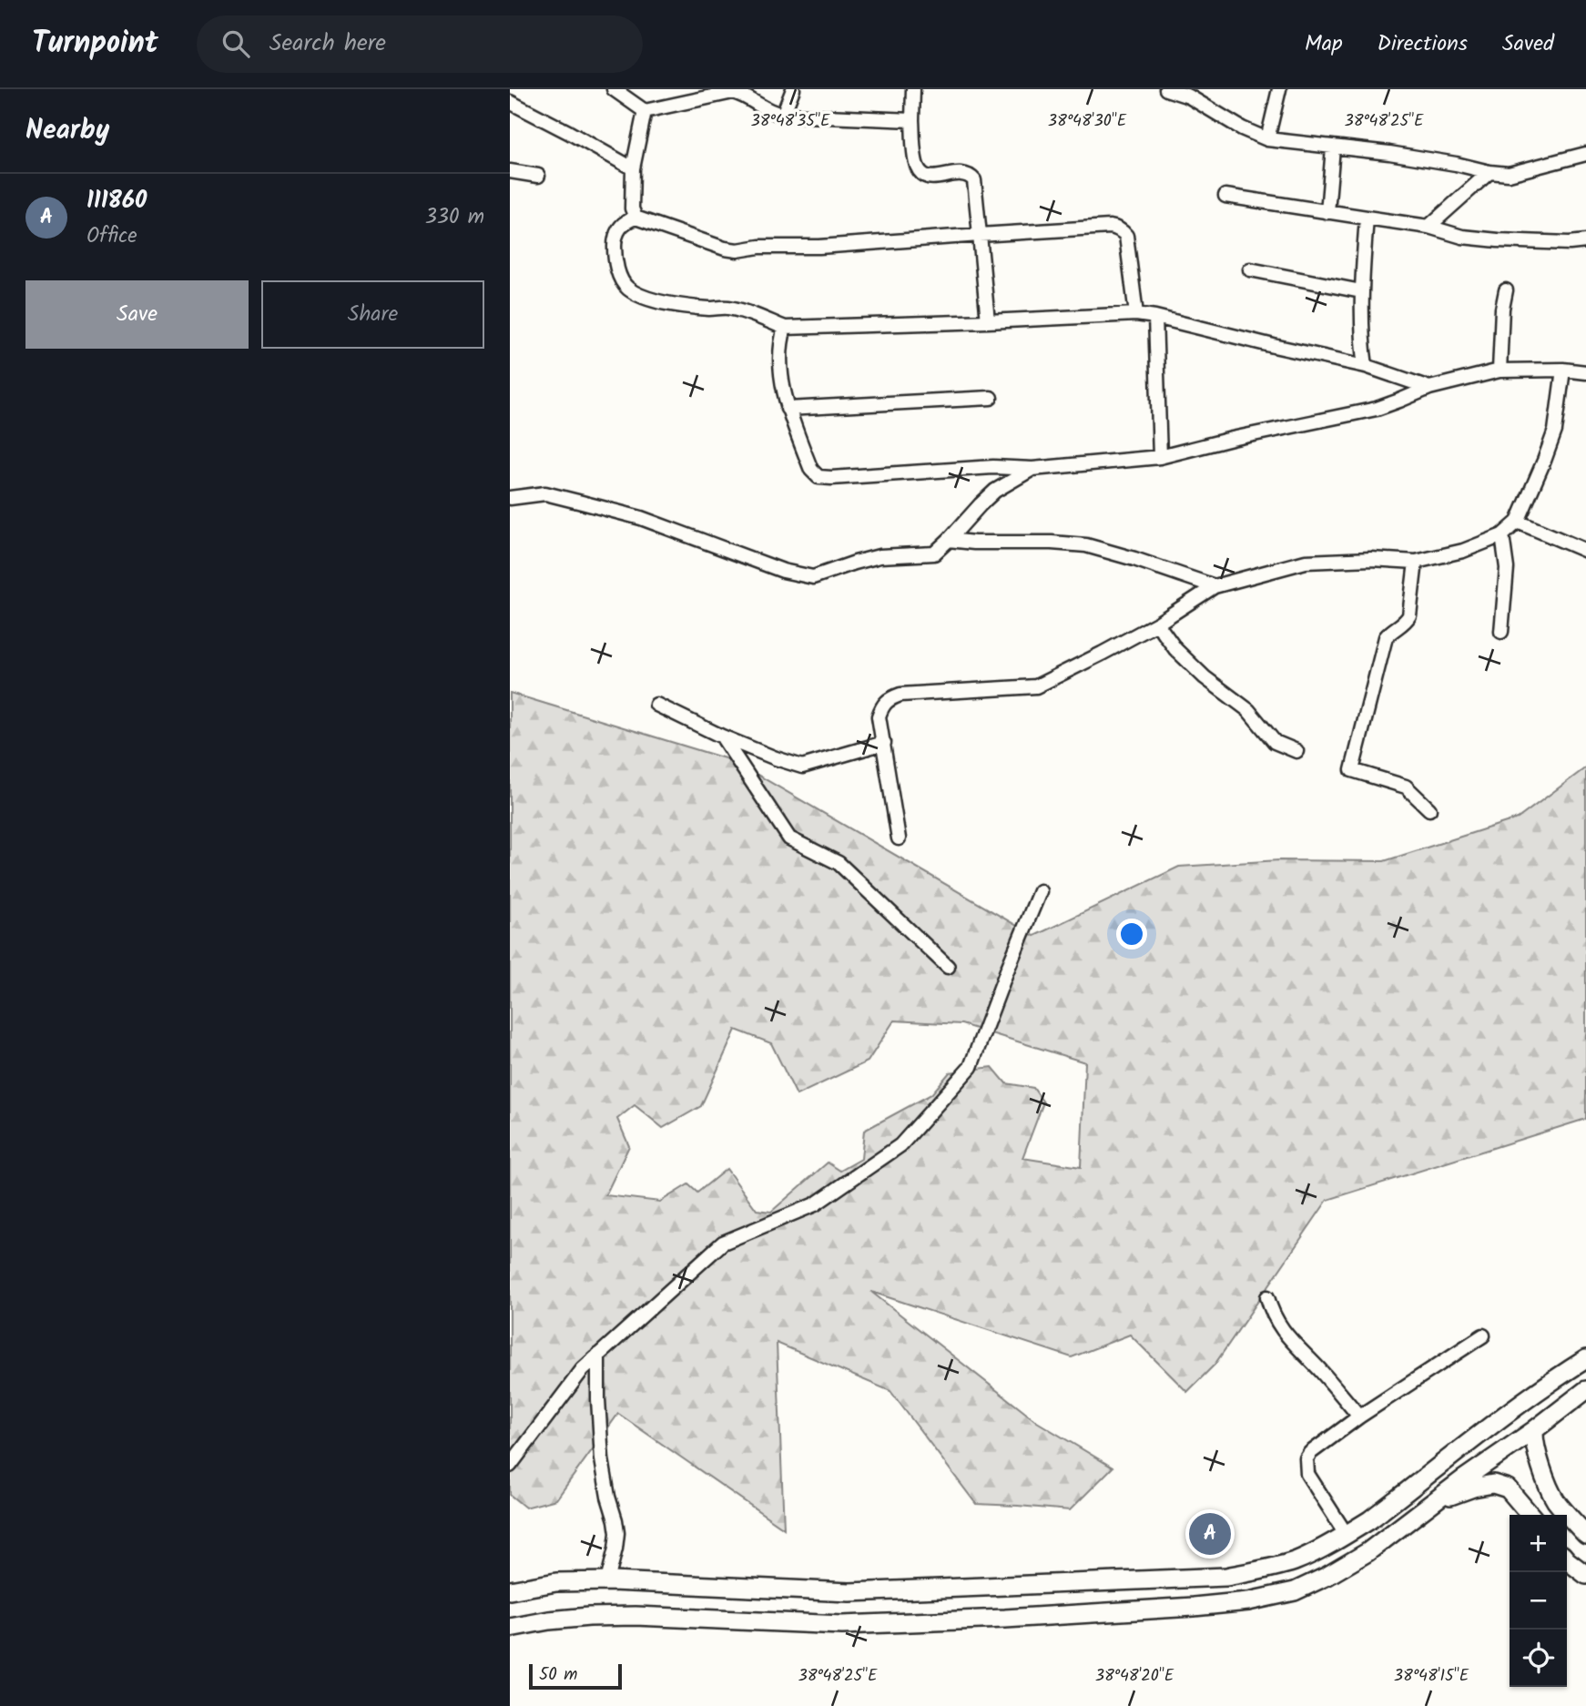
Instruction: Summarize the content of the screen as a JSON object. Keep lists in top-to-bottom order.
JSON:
{
  "scale_bar": "50 m",
  "page": {
    "header": "Turnpoint",
    "search": "Search here",
    "nav": ["Map", "Directions", "Saved"],
    "heading": "Nearby",
    "list": [
      {
        "mark": "A",
        "name": "111860",
        "note": "Office",
        "value": "330 m"
      }
    ],
    "buttons": ["Save", "Share"],
    "pins": "A",
    "map_buttons": ["+", "−"],
    "scale": "50 m"
  },
  "coordinates": [
    "38°48'30\"E",
    "38°48'25\"E",
    "38°48'35\"E",
    "38°48'20\"E",
    "38°48'15\"E"
  ]
}
